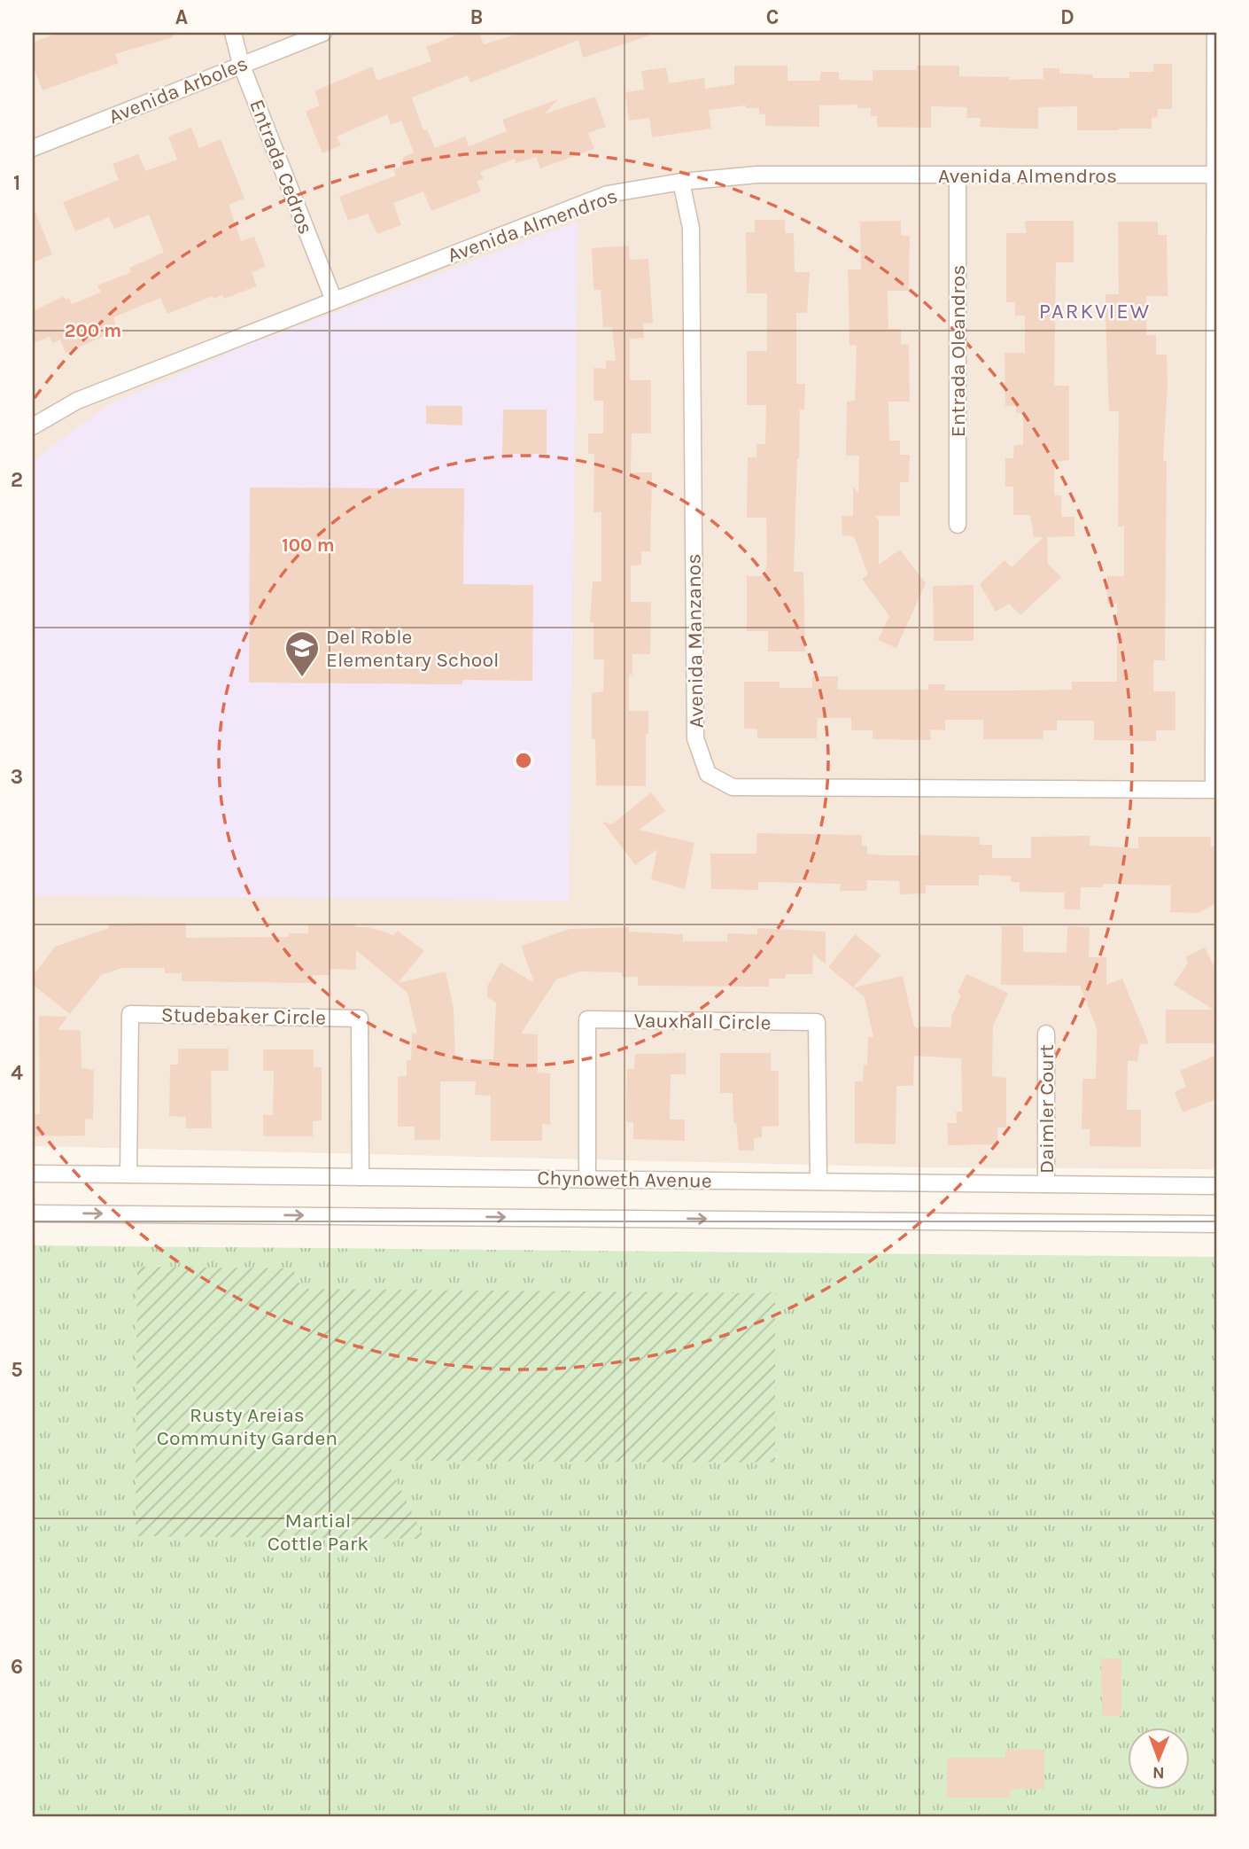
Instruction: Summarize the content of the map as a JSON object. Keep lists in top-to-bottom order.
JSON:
{
  "streets": {
    "street": [
      "Avenida Arboles",
      "Entrada Cedros",
      "Avenida Almendros",
      "Entrada Oleandros",
      "Avenida Manzanos",
      "Studebaker Circle",
      "Vauxhall Circle",
      "Daimler Court",
      "Chynoweth Avenue"
    ]
  },
  "crossings": [
    ["Avenida Arboles", "Entrada Cedros"],
    ["Entrada Cedros", "Avenida Almendros"],
    ["Avenida Almendros", "Entrada Oleandros"],
    ["Avenida Almendros", "Avenida Manzanos"],
    ["Studebaker Circle", "Chynoweth Avenue"],
    ["Vauxhall Circle", "Chynoweth Avenue"],
    ["Daimler Court", "Chynoweth Avenue"]
  ],
  "districts": ["PARKVIEW"],
  "parks": ["Rusty Areias Community Garden", "Martial Cottle Park"],
  "places": {
    "school or university": ["Del Roble Elementary School"]
  },
  "north": "bottom",
  "grid": {
    "columns": [
      "A",
      "B",
      "C",
      "D"
    ],
    "rows": [
      "1",
      "2",
      "3",
      "4",
      "5",
      "6"
    ]
  },
  "rings": ["200 m", "100 m"]
}
